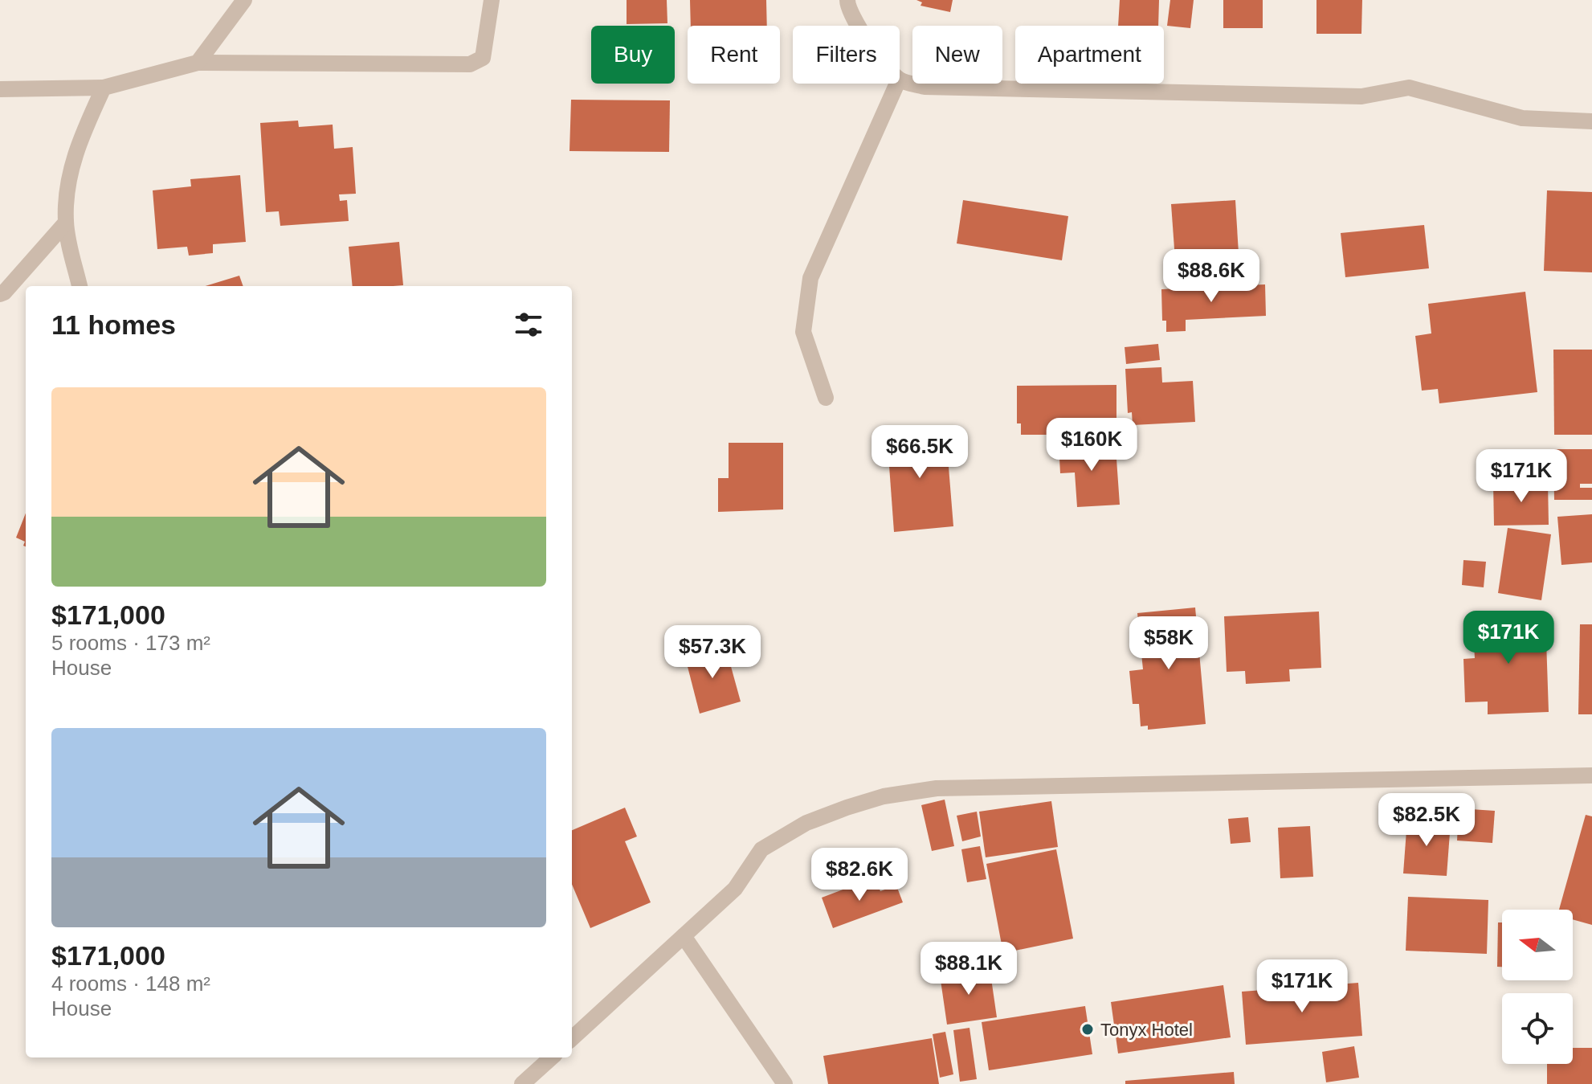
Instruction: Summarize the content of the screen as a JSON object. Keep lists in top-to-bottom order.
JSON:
{
  "places": ["Tonyx Hotel"],
  "north": "left",
  "page": {
    "chip": [
      "Buy",
      "Rent",
      "Filters",
      "New",
      "Apartment"
    ],
    "price": [
      "$88.6K",
      "$160K",
      "$66.5K",
      "$171K",
      "$171K",
      "$58K",
      "$57.3K",
      "$82.5K",
      "$82.6K",
      "$88.1K",
      "$171K"
    ],
    "heading": "11 homes",
    "list": [
      {
        "name": "$171,000",
        "note": "5 rooms · 173 m² · House"
      },
      {
        "name": "$171,000",
        "note": "4 rooms · 148 m² · House"
      }
    ]
  }
}
